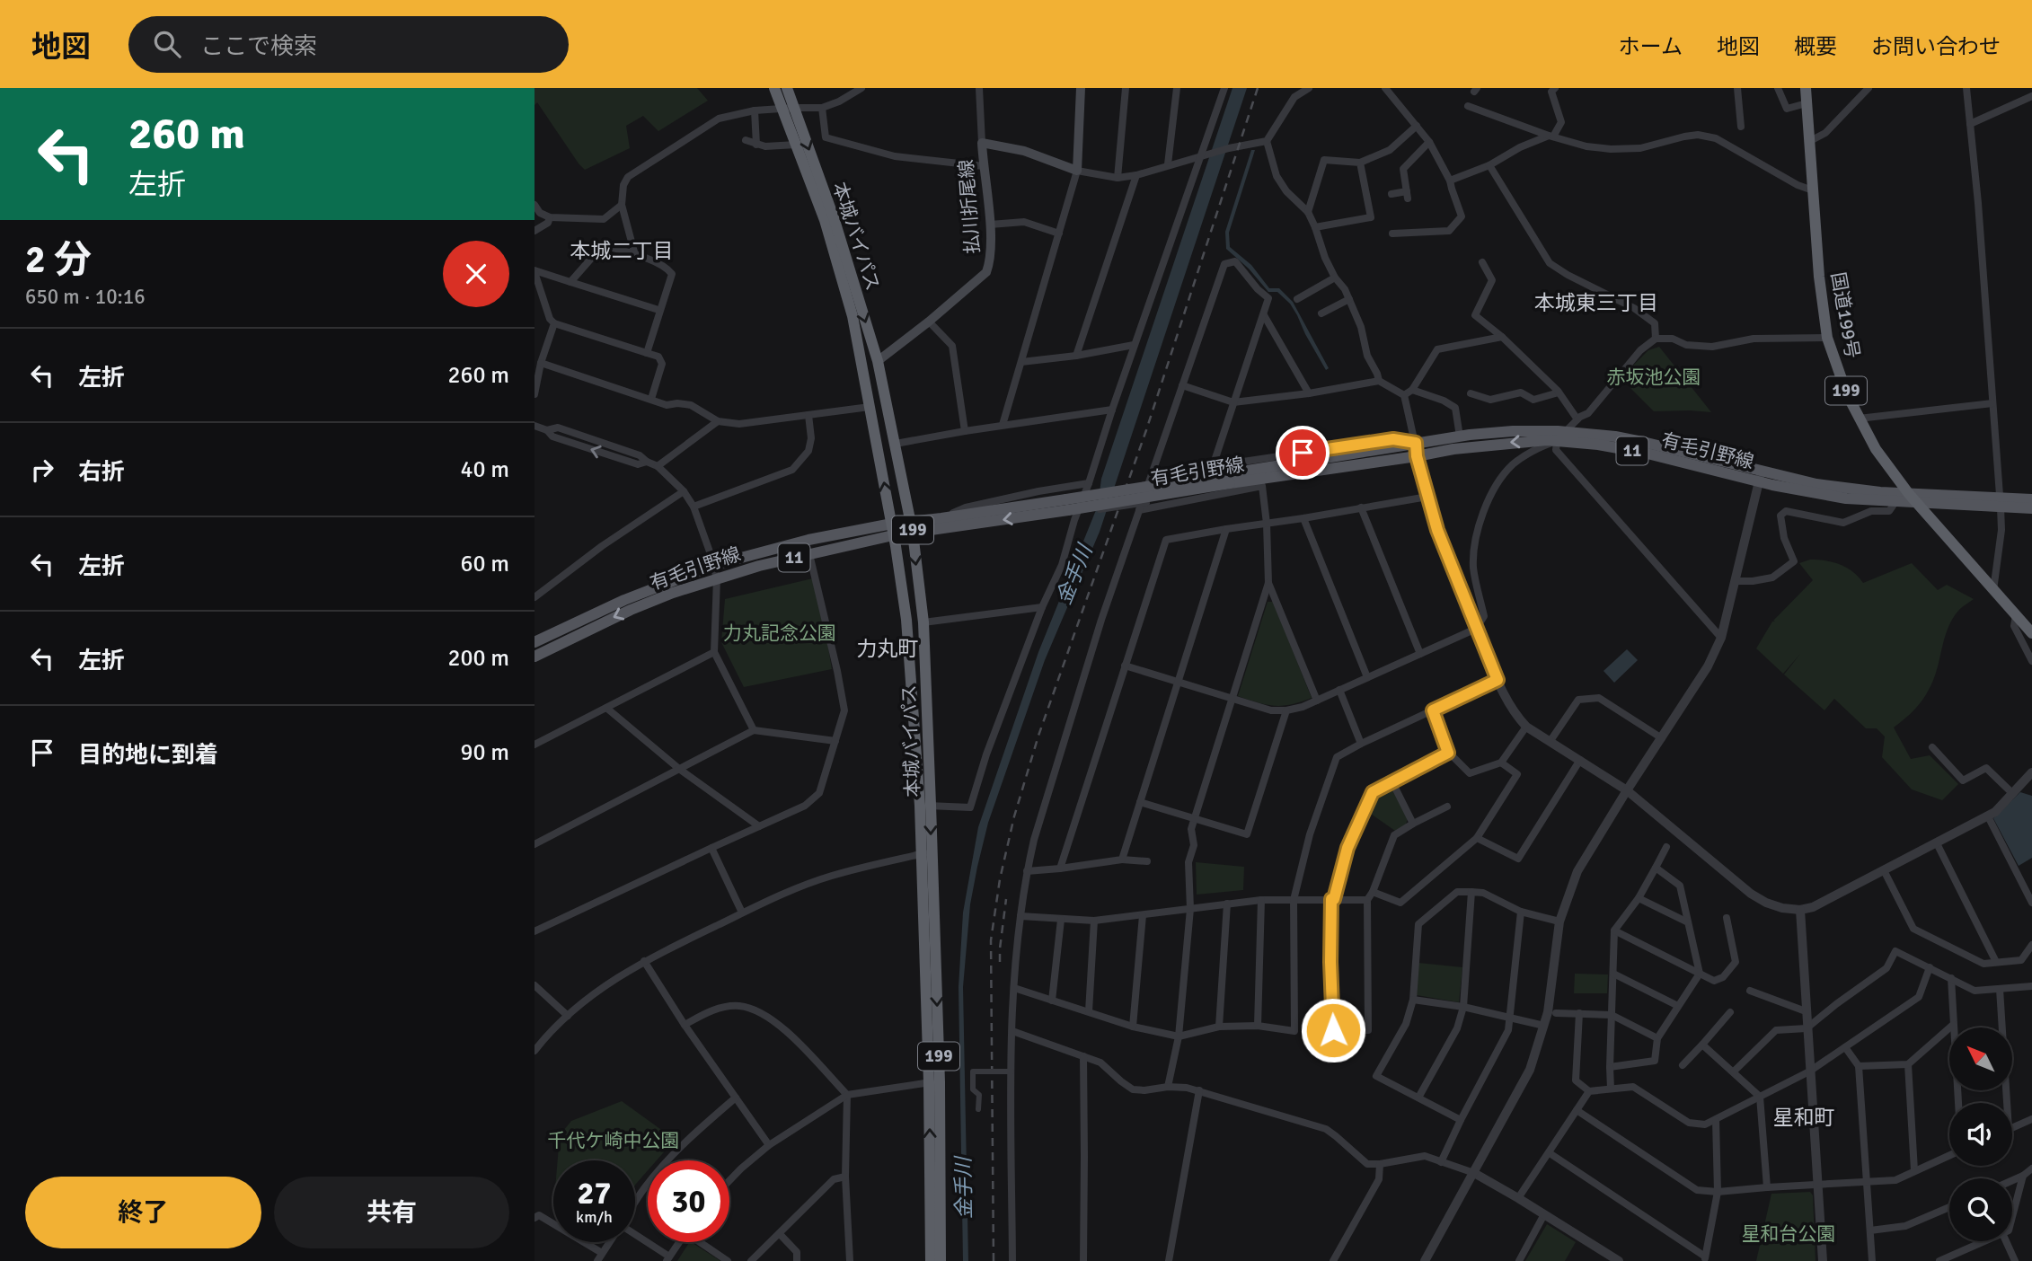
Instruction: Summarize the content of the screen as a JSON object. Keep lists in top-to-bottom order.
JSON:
{
  "streets": {
    "highway": ["本城バイパス", "国道199号", "199"],
    "main road": ["払川折尾線", "11", "有毛引野線"]
  },
  "crossings": [
    ["払川折尾線", "本城バイパス"],
    ["本城バイパス", "有毛引野線"],
    ["国道199号", "有毛引野線"]
  ],
  "districts": [
    "本城二丁目",
    "本城東三丁目",
    "力丸町",
    "星和町"
  ],
  "water": ["金手川"],
  "parks": [
    "赤坂池公園",
    "力丸記念公園",
    "千代ケ崎中公園",
    "星和台公園"
  ],
  "north": "top left",
  "page": {
    "header": "地図",
    "search": "ここで検索",
    "nav": [
      "ホーム",
      "地図",
      "概要",
      "お問い合わせ"
    ],
    "turn": ["260 m", "左折"],
    "heading": ["2 分", "650 m · 10:16"],
    "list": [
      {
        "name": "左折",
        "value": "260 m"
      },
      {
        "name": "右折",
        "value": "40 m"
      },
      {
        "name": "左折",
        "value": "60 m"
      },
      {
        "name": "左折",
        "value": "200 m"
      },
      {
        "name": "目的地に到着",
        "value": "90 m"
      }
    ],
    "speed": "27 km/h",
    "limit": "30",
    "buttons": ["終了", "共有"]
  }
}
